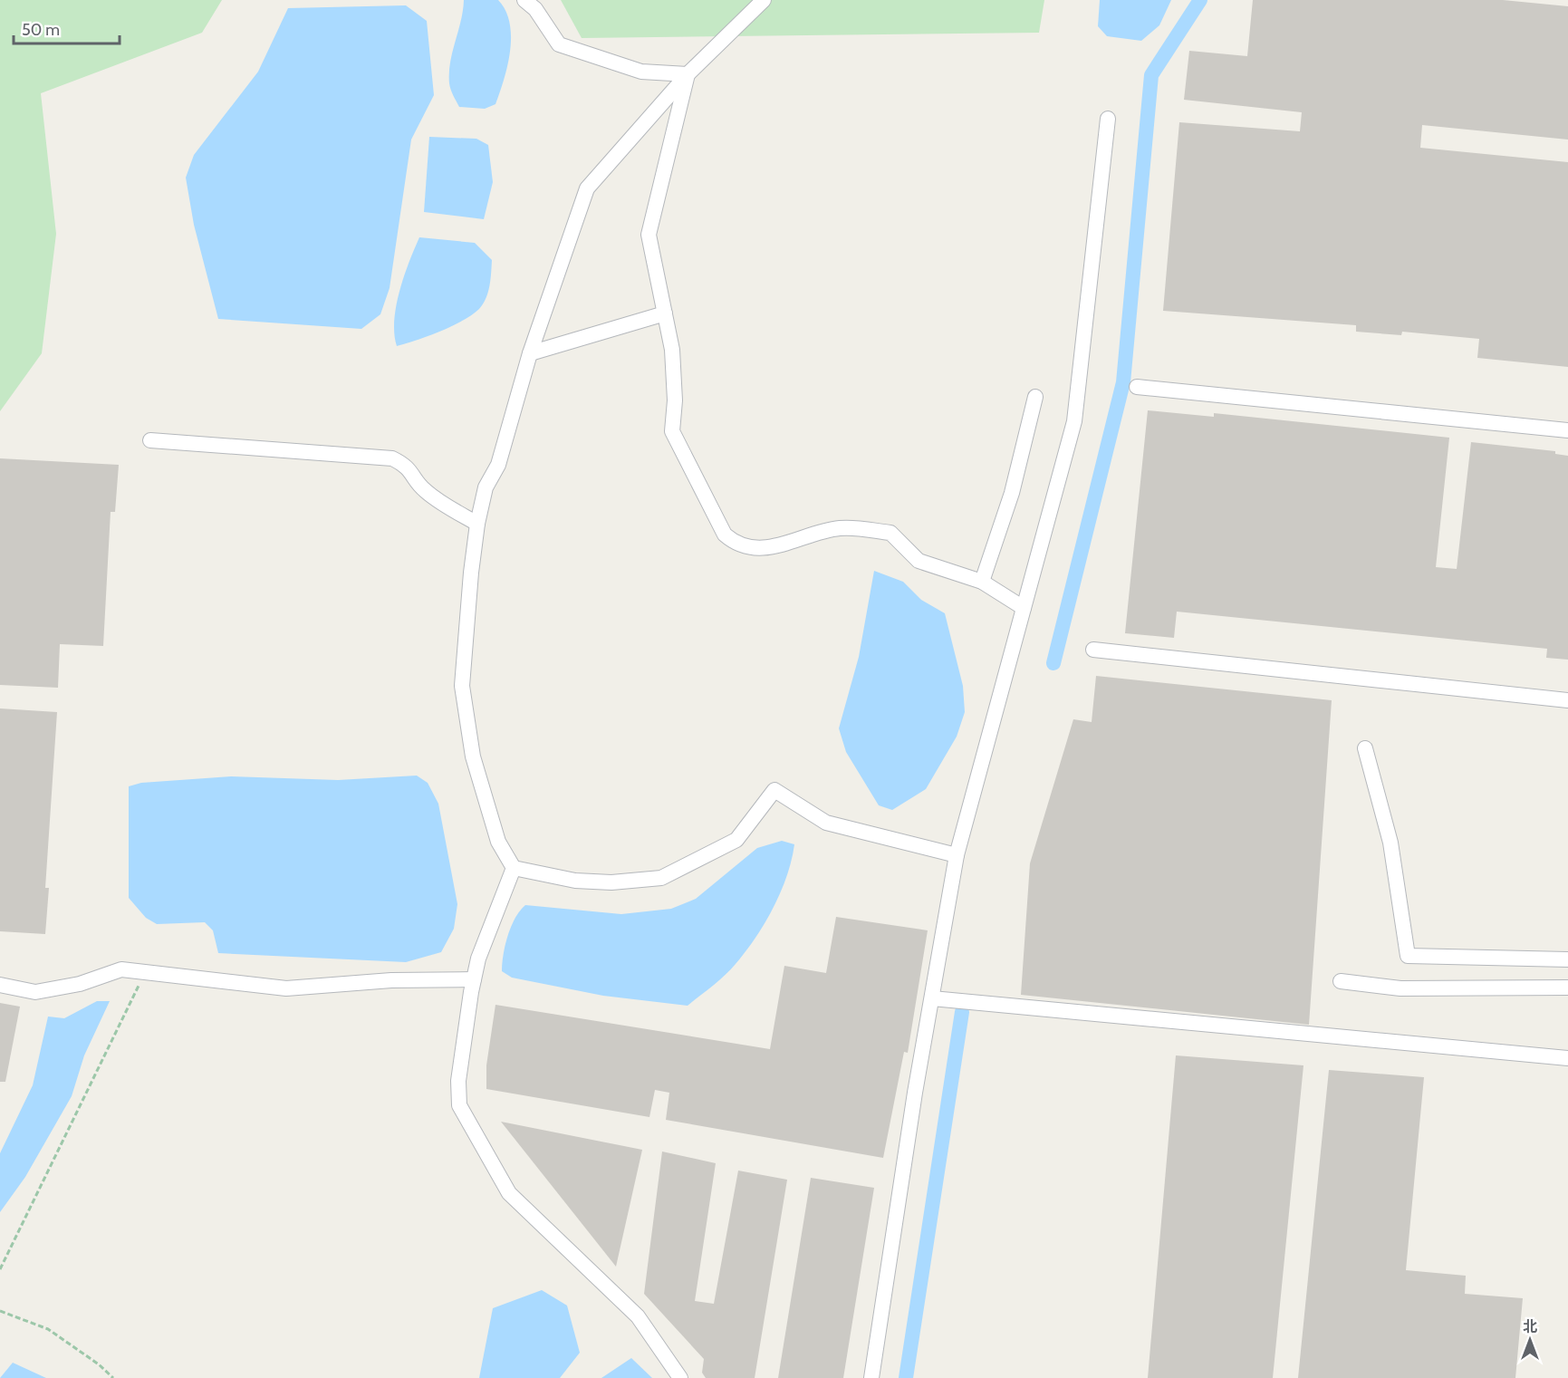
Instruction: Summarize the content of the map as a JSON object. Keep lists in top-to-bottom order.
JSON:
{
  "scale_bar": "50 m",
  "north": "top"
}
